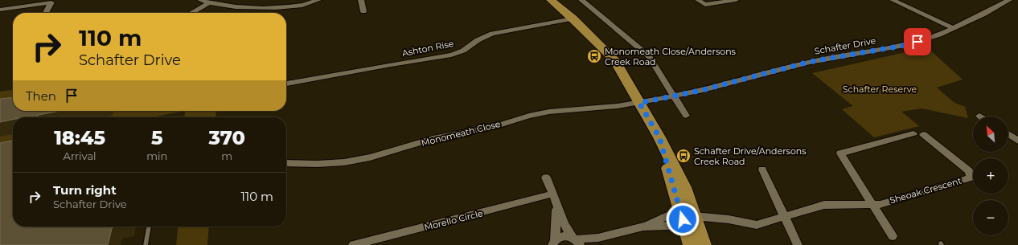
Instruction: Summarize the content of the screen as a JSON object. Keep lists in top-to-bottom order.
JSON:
{
  "streets": {
    "street": [
      "Schafter Drive",
      "Ashton Rise",
      "Monomeath Close",
      "Sheoak Crescent",
      "Morello Circle"
    ]
  },
  "crossings": [
    ["Schafter Drive", "Monomeath Close"]
  ],
  "parks": ["Schafter Reserve"],
  "places": {
    "bus stop": ["Monomeath Close/Andersons Creek Road", "Schafter Drive/Andersons Creek Road"]
  },
  "north": "top left",
  "page": {
    "turn": ["110 m", "Schafter Drive"],
    "then": "Then",
    "map_buttons": ["+", "−"],
    "eta": [
      "18:45",
      "Arrival",
      "5",
      "min",
      "370",
      "m"
    ],
    "list": [
      {
        "name": "Turn right",
        "note": "Schafter Drive",
        "value": "110 m"
      }
    ]
  }
}
